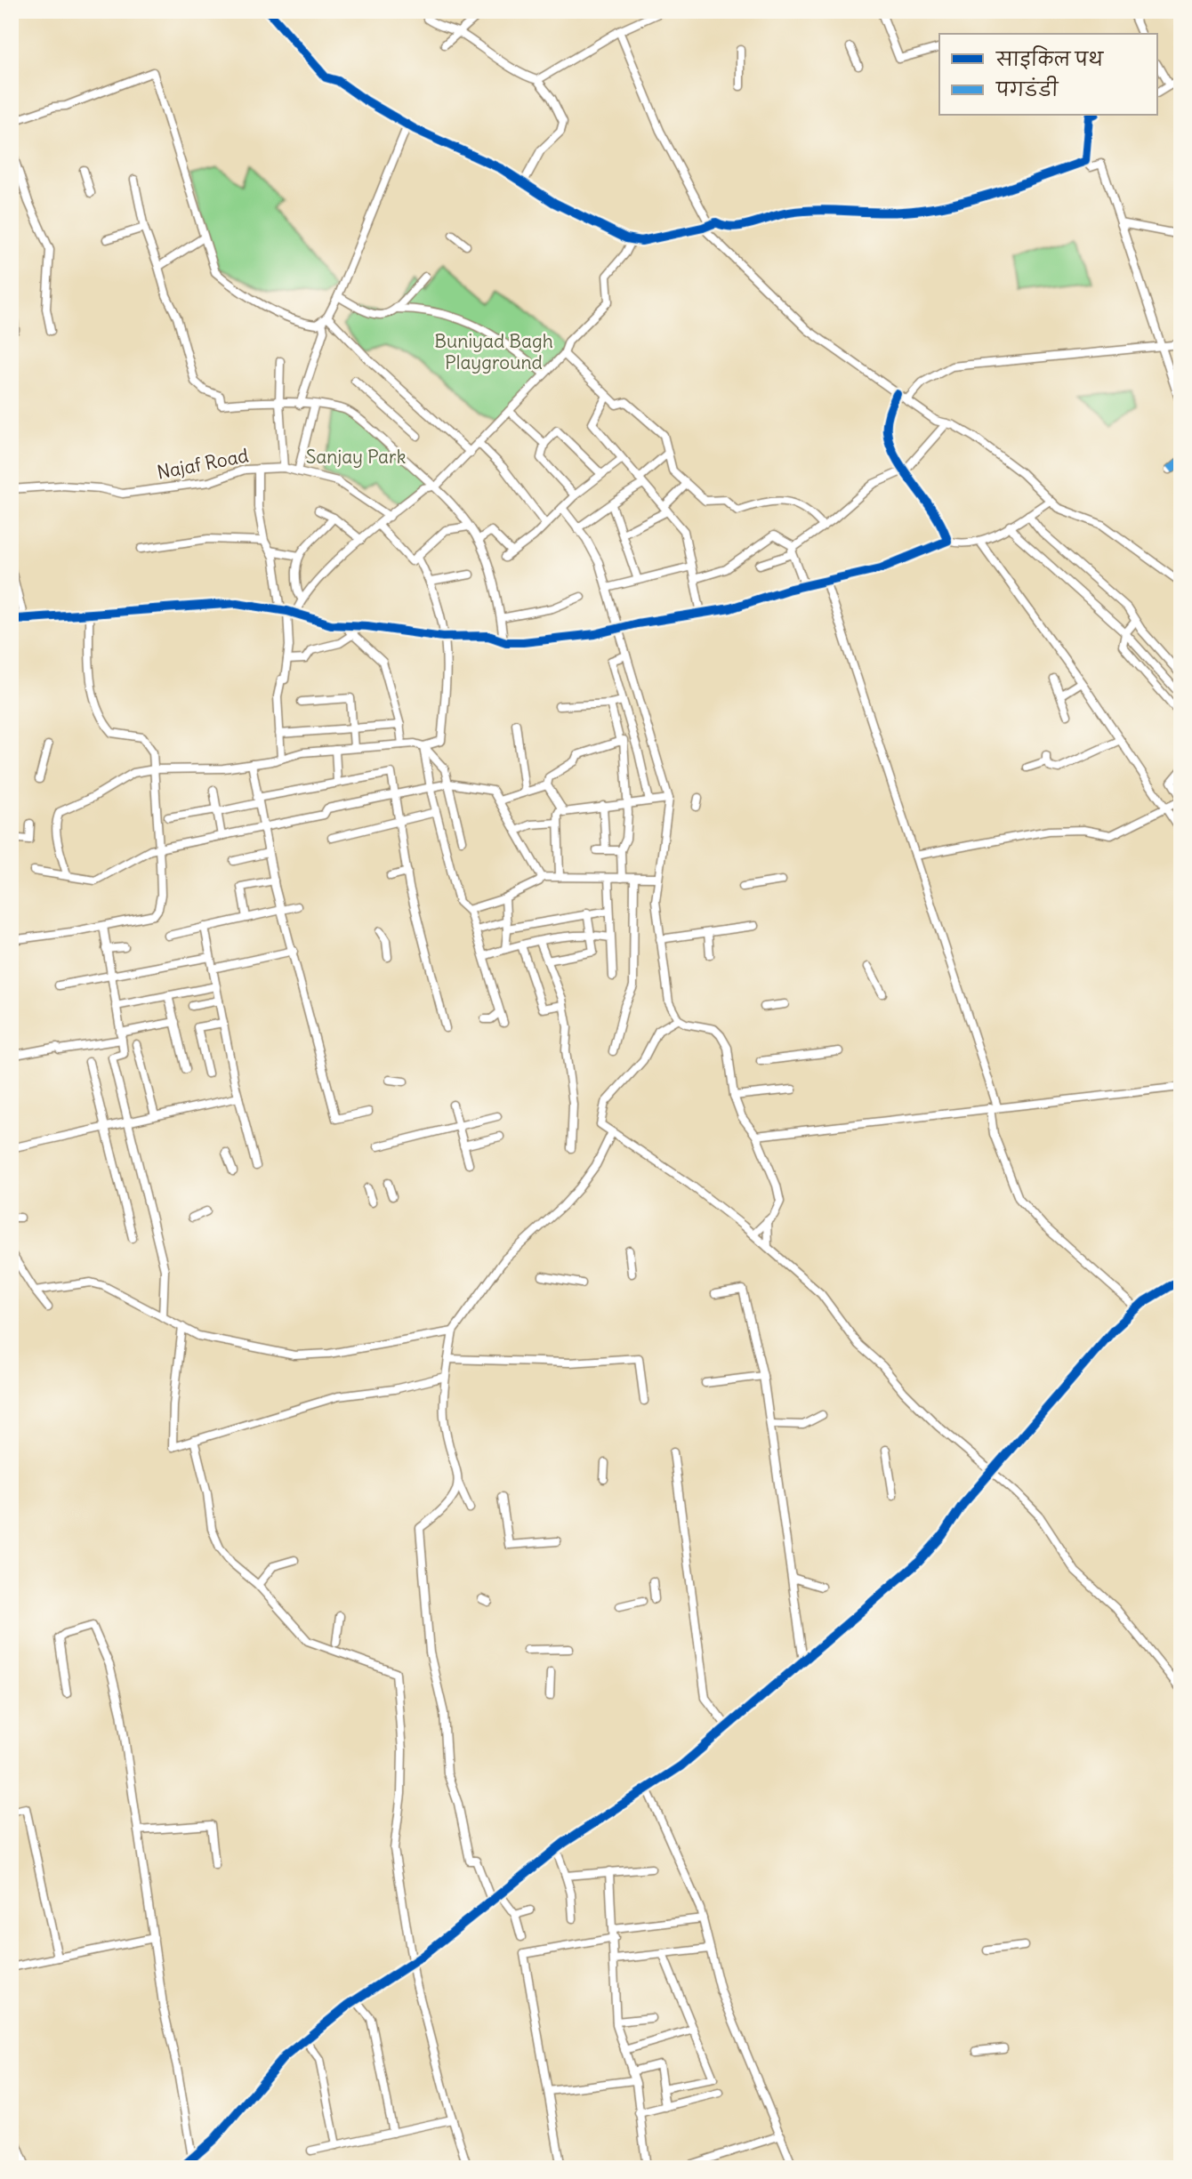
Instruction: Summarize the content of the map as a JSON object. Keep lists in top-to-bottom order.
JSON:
{
  "streets": {
    "street": ["Najaf Road"]
  },
  "parks": ["Buniyad Bagh Playground", "Sanjay Park"],
  "legend": ["साइकिल पथ", "पगडंडी"]
}
